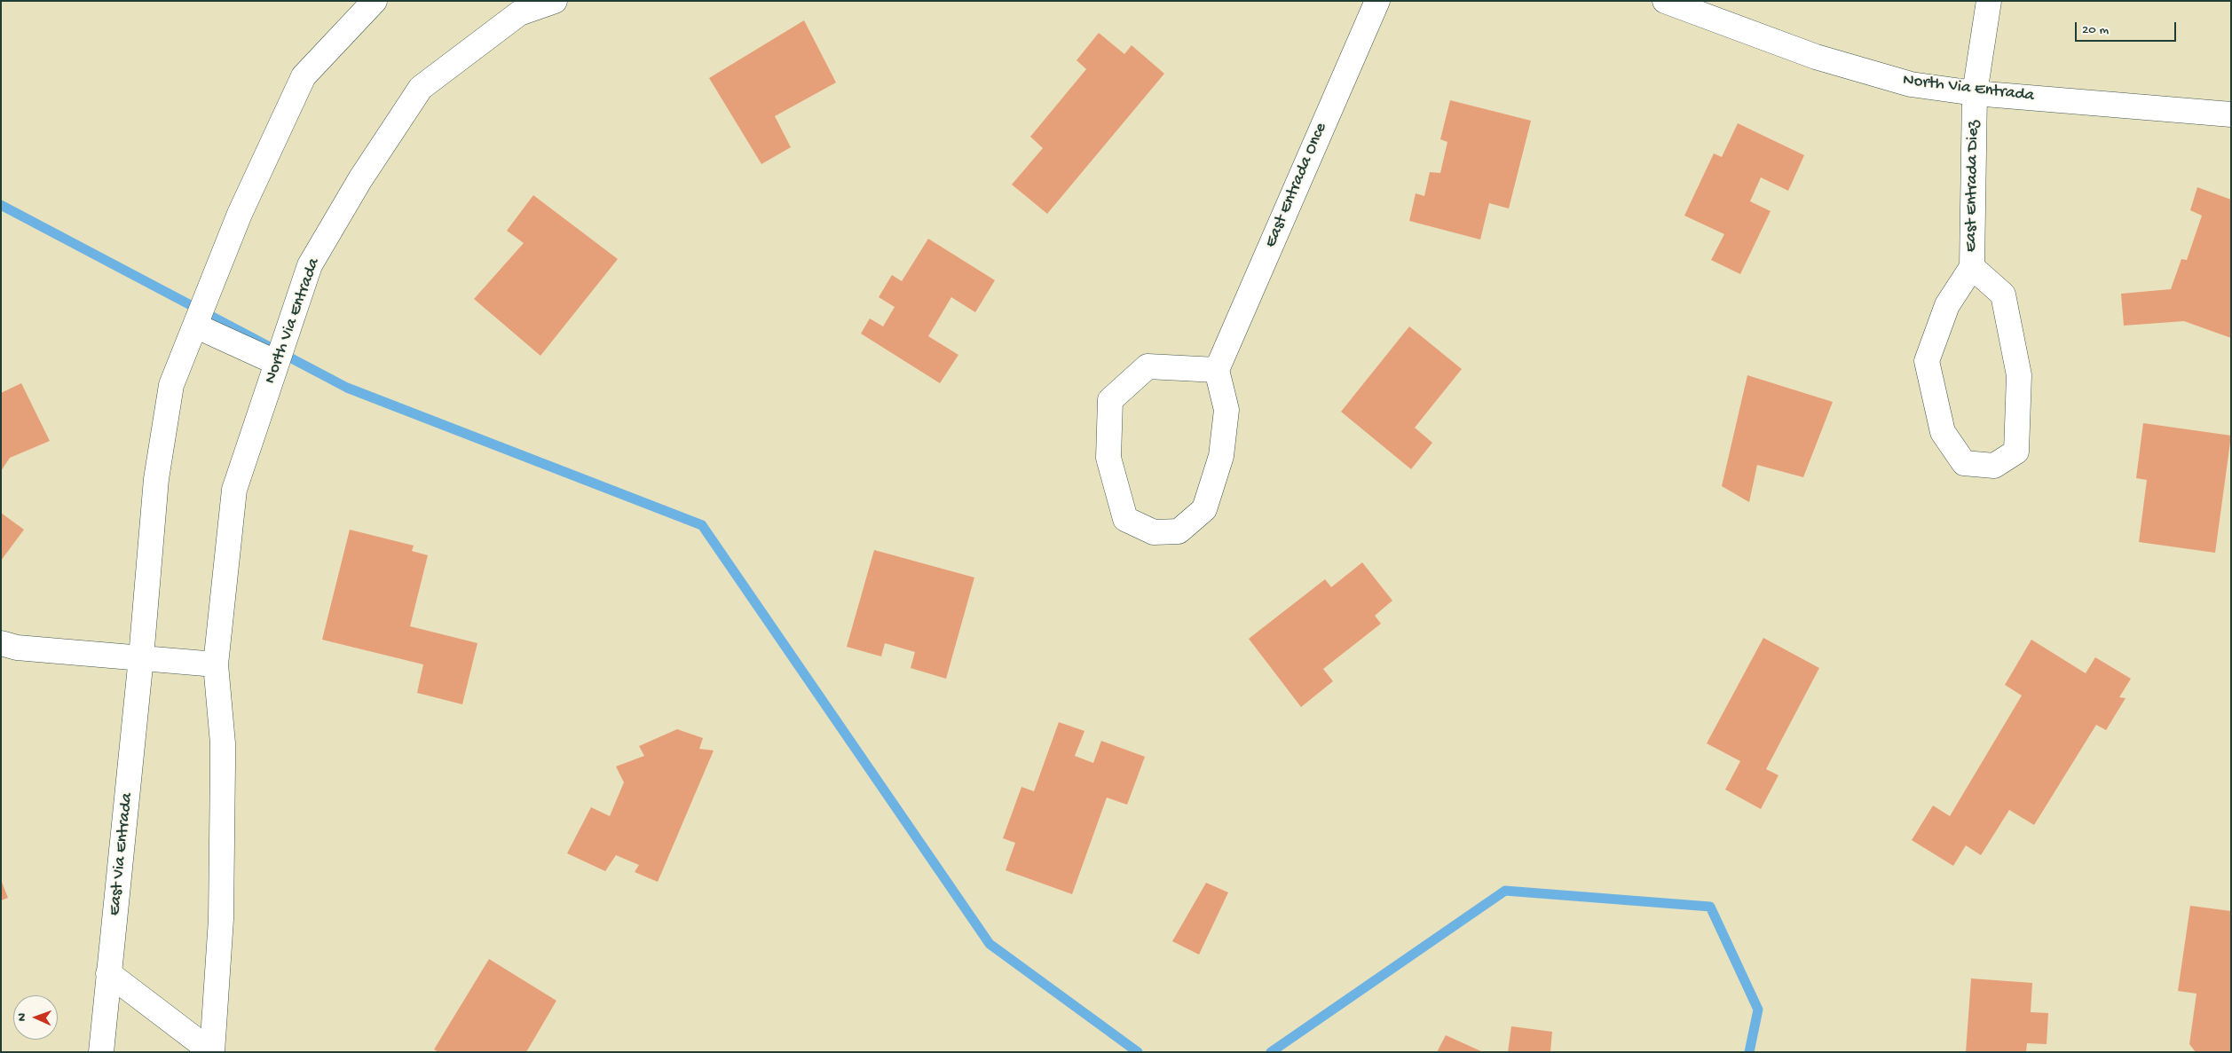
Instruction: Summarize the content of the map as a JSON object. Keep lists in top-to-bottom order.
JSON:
{
  "streets": {
    "street": [
      "North Via Entrada",
      "East Entrada Once",
      "East Entrada Diez",
      "East Via Entrada"
    ]
  },
  "crossings": [
    ["North Via Entrada", "East Entrada Diez"]
  ],
  "scale_bar": "20 m",
  "north": "left"
}
